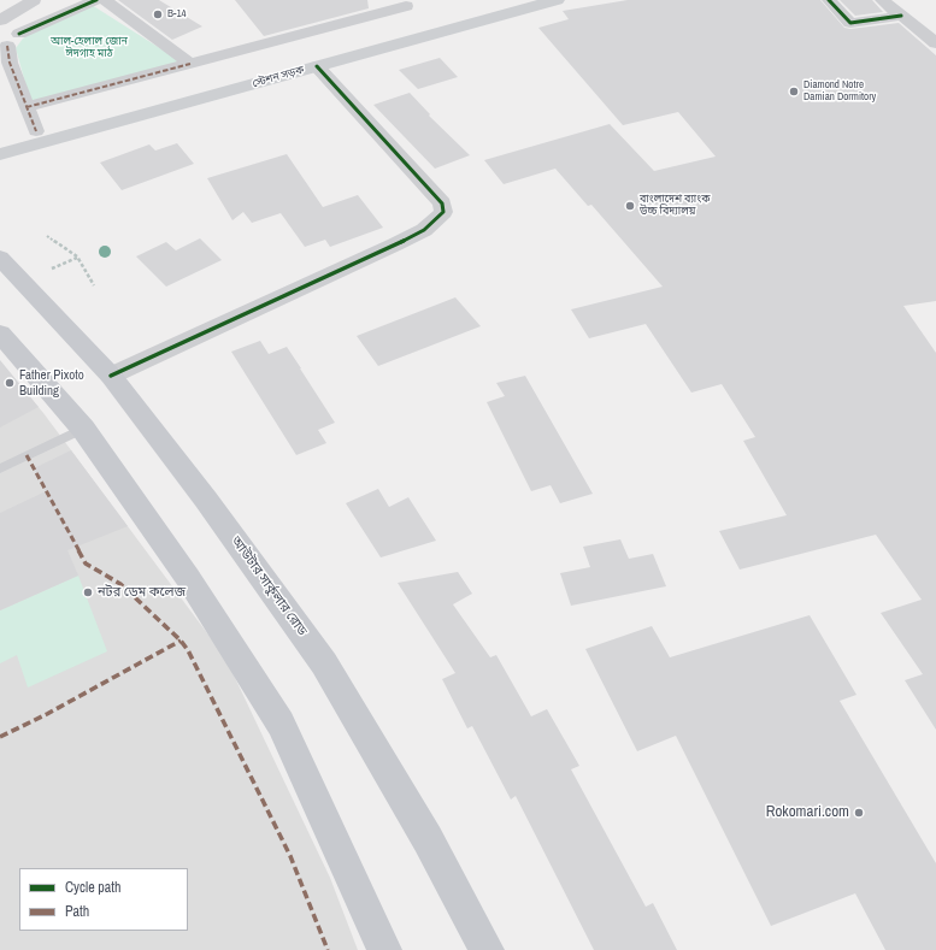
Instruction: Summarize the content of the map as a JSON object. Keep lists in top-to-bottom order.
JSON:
{
  "streets": {
    "main road": ["স্টেশন সড়ক", "আউটার সার্কুলার রোড"]
  },
  "parks": ["আল-হেলাল জোন ঈদগাহ মাঠ"],
  "places": [
    "B-14",
    "Diamond Notre Damian Dormitory",
    "বাংলাদেশ ব্যাংক উচ্চ বিদ্যালয়",
    "Father Pixoto Building",
    "নটর ডেম কলেজ",
    "Rokomari.com"
  ],
  "legend": ["Cycle path", "Path"]
}
